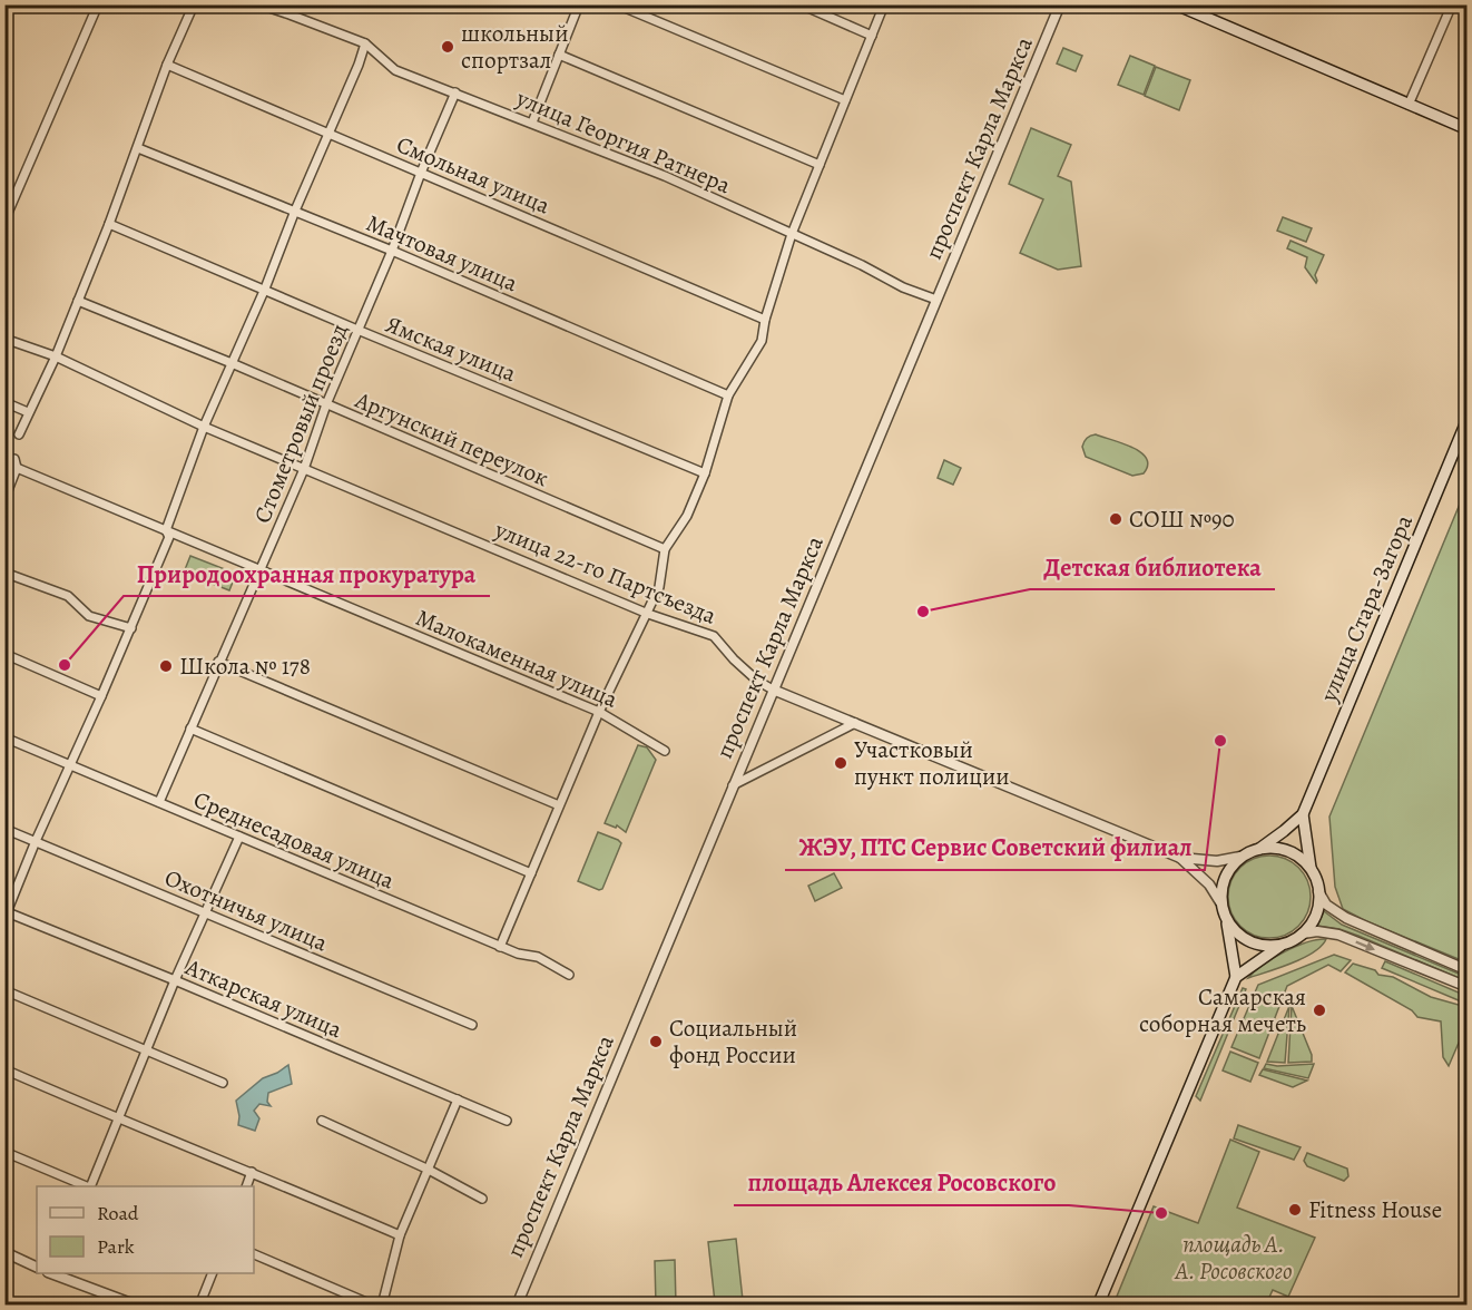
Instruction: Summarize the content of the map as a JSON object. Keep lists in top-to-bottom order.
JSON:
{
  "streets": {
    "main road": ["улица Стара-Загора"],
    "street": [
      "улица Георгия Ратнера",
      "проспект Карла Маркса",
      "Смольная улица",
      "Мачтовая улица",
      "Ямская улица",
      "Стометровый проезд",
      "Аргунский переулок",
      "улица 22-го Партсъезда",
      "Малокаменная улица",
      "Среднесадовая улица",
      "Охотничья улица",
      "Аткарская улица"
    ]
  },
  "crossings": [
    ["улица Георгия Ратнера", "проспект Карла Маркса"],
    ["улица Георгия Ратнера", "Стометровый проезд"],
    ["проспект Карла Маркса", "улица 22-го Партсъезда"],
    ["Смольная улица", "Стометровый проезд"],
    ["Мачтовая улица", "Стометровый проезд"],
    ["Ямская улица", "Стометровый проезд"],
    ["Стометровый проезд", "Аргунский переулок"],
    ["Стометровый проезд", "улица 22-го Партсъезда"],
    ["Стометровый проезд", "Малокаменная улица"],
    ["Стометровый проезд", "Среднесадовая улица"],
    ["улица 22-го Партсъезда", "улица Стара-Загора"]
  ],
  "parks": ["площадь А. А. Росовского"],
  "places": [
    "школьный спортзал",
    "СОШ №90",
    "Детская библиотека",
    "Природоохранная прокуратура",
    "Школа № 178",
    "ЖЭУ, ПТС Сервис Советский филиал",
    "Участковый пункт полиции",
    "Самарская соборная мечеть",
    "Социальный фонд России",
    "Fitness House",
    "площадь Алексея Росовского"
  ],
  "legend": ["Road", "Park"]
}
